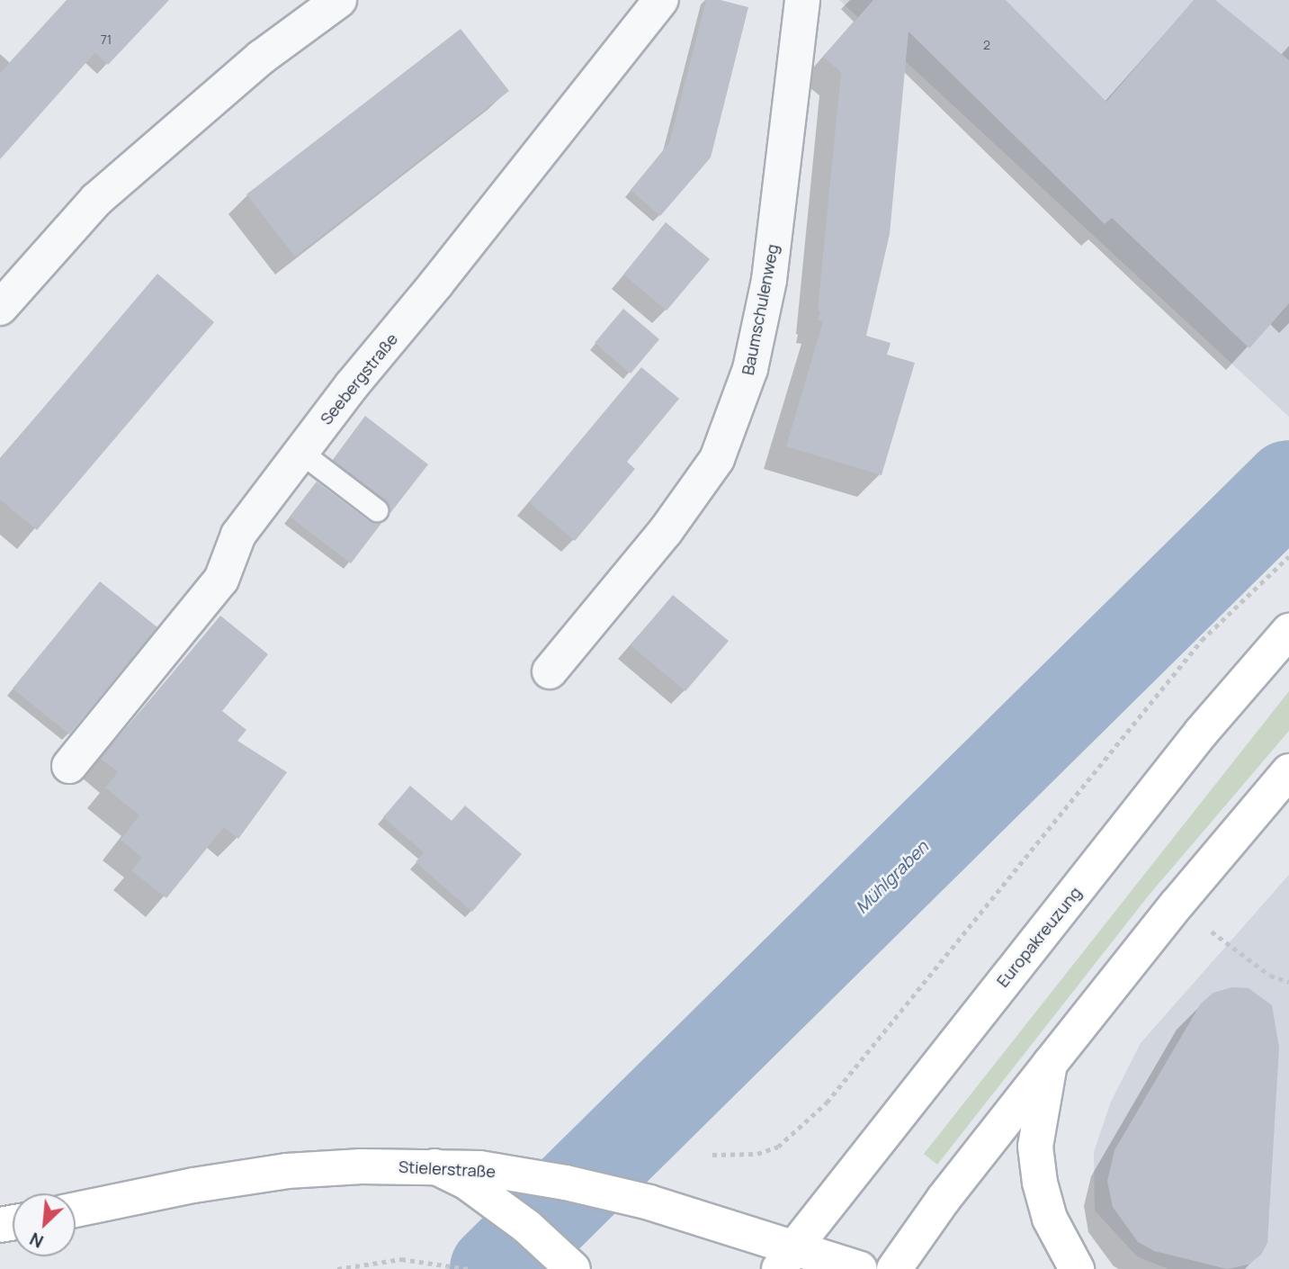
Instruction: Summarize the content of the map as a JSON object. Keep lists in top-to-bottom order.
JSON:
{
  "streets": {
    "main road": ["Europakreuzung", "Stielerstraße"],
    "street": ["Baumschulenweg", "Seebergstraße"]
  },
  "crossings": [
    ["Europakreuzung", "Stielerstraße"]
  ],
  "water": ["Mühlgraben"],
  "house_numbers": ["71", "2"],
  "north": "bottom left"
}
